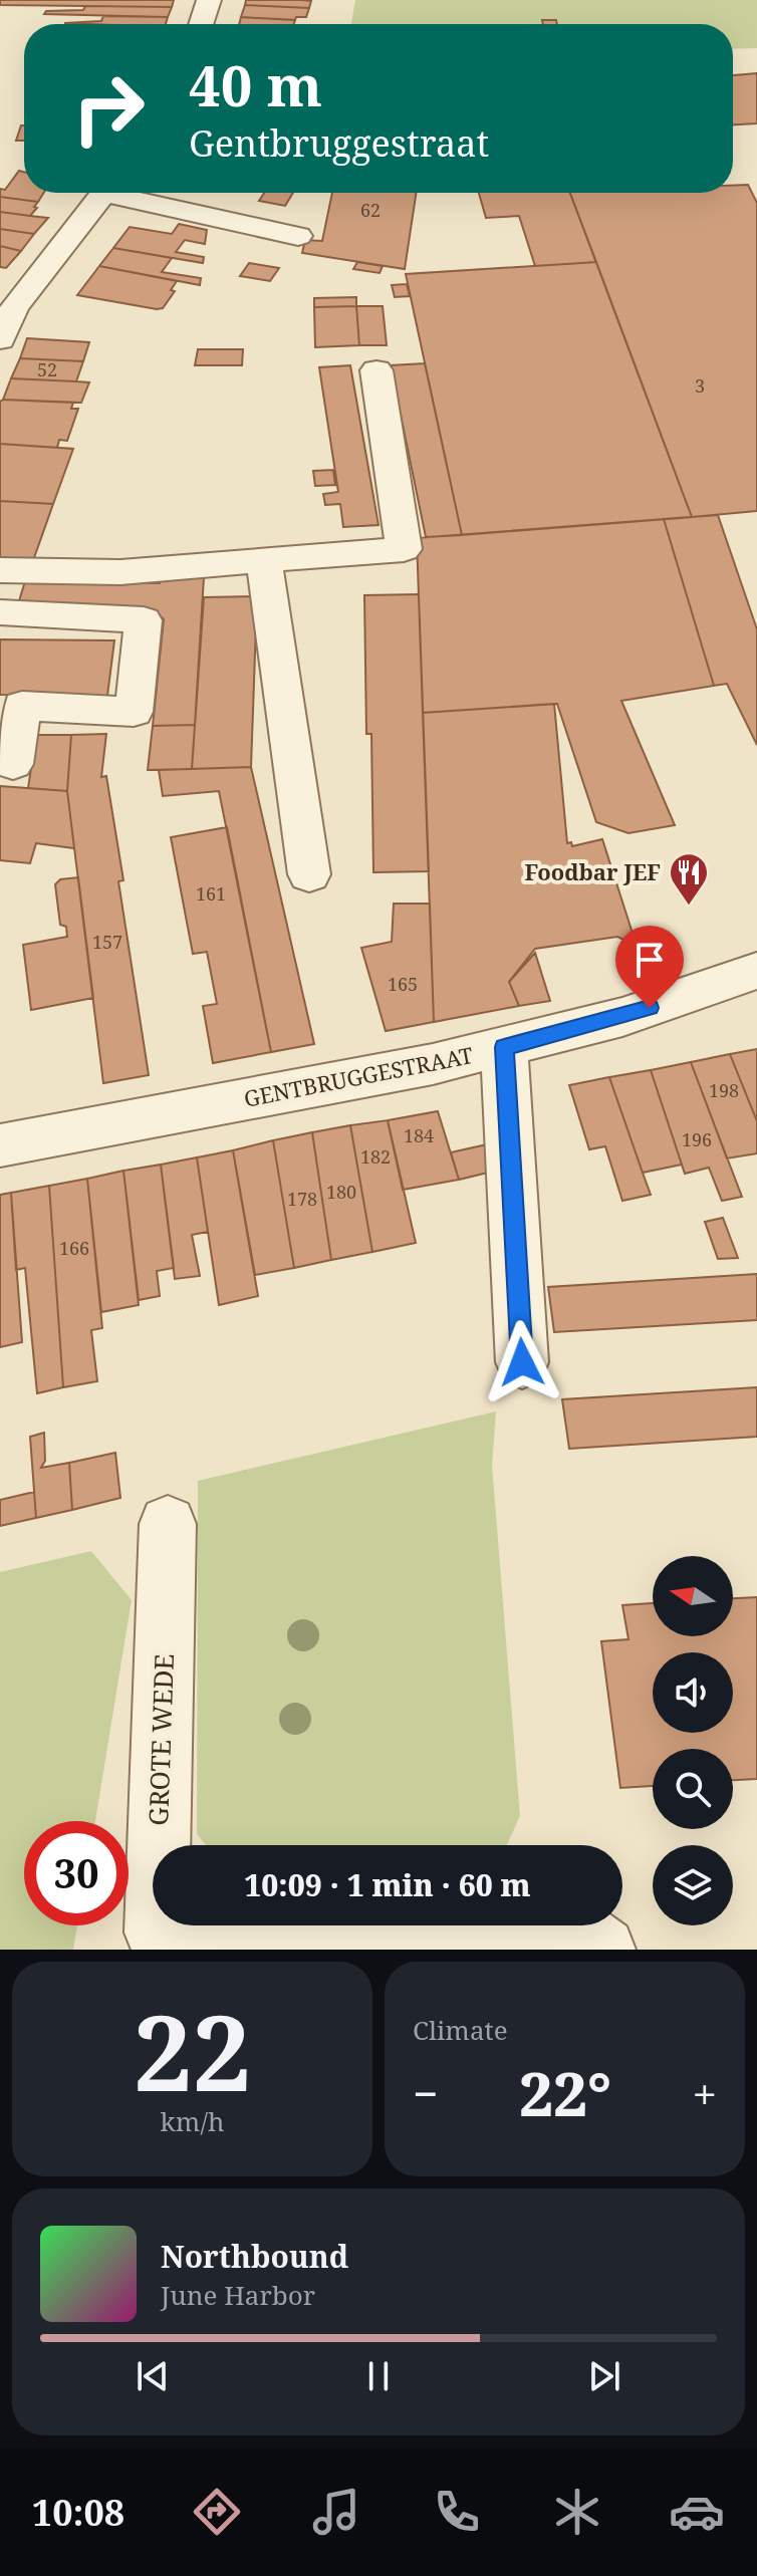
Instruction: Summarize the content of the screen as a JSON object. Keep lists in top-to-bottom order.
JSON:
{
  "streets": {
    "street": ["GENTBRUGGESTRAAT", "GROTE WEDE"]
  },
  "places": {
    "restaurant": ["Foodbar JEF"]
  },
  "house_numbers": [
    "62",
    "52",
    "3",
    "161",
    "157",
    "165",
    "198",
    "184",
    "196",
    "182",
    "180",
    "178",
    "166"
  ],
  "north": "left",
  "page": {
    "turn": ["40 m", "Gentbruggestraat"],
    "limit": "30",
    "trip": "10:09 · 1 min · 60 m",
    "tile": [
      ["22", "km/h"],
      "Climate"
    ],
    "heat": ["−", "22°", "+"],
    "song": ["Northbound", "June Harbor"],
    "tabs": "10:08"
  }
}
